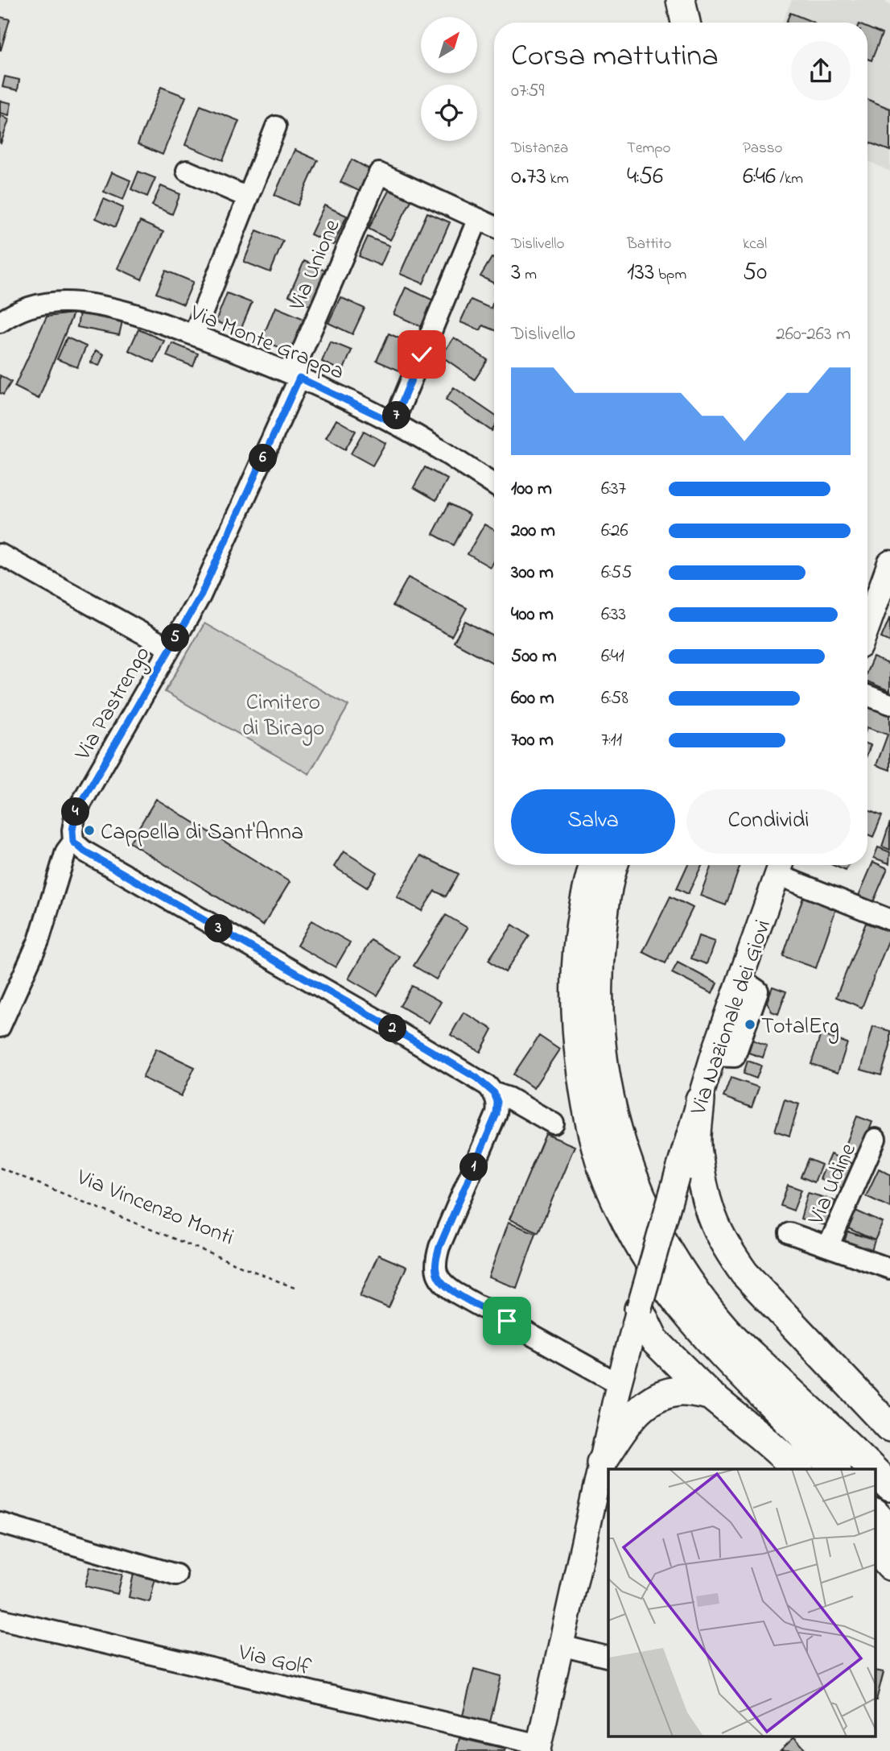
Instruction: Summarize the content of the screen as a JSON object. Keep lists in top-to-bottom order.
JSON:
{
  "streets": {
    "main road": ["Via Nazionale dei Giovi"],
    "street": [
      "Via Unione",
      "Via Monte Grappa",
      "Via Pastrengo",
      "Via Udine",
      "Via Golf"
    ],
    "path": ["Via Vincenzo Monti"]
  },
  "crossings": [
    ["Via Unione", "Via Monte Grappa"],
    ["Via Unione", "Via Pastrengo"],
    ["Via Monte Grappa", "Via Pastrengo"]
  ],
  "parks": ["Cimitero di Birago"],
  "places": ["Cappella di Sant'Anna", "TotalErg"],
  "north": "top right",
  "page": {
    "heading": ["Corsa mattutina", "07:59"],
    "stats": [
      ["Distanza", "0.73 km"],
      ["Tempo", "4:56"],
      ["Passo", "6:46 /km"],
      ["Dislivello", "3 m"],
      ["Battito", "133 bpm"],
      ["kcal", "50"]
    ],
    "chart": ["Dislivello", "260–263 m"],
    "pins": [
      "7",
      "6",
      "5",
      "4",
      "3",
      "2",
      "1"
    ],
    "list": [
      {
        "name": "100 m",
        "note": "6:37"
      },
      {
        "name": "200 m",
        "note": "6:26"
      },
      {
        "name": "300 m",
        "note": "6:55"
      },
      {
        "name": "400 m",
        "note": "6:33"
      },
      {
        "name": "500 m",
        "note": "6:41"
      },
      {
        "name": "600 m",
        "note": "6:58"
      },
      {
        "name": "700 m",
        "note": "7:11"
      }
    ],
    "buttons": ["Salva", "Condividi"]
  }
}
